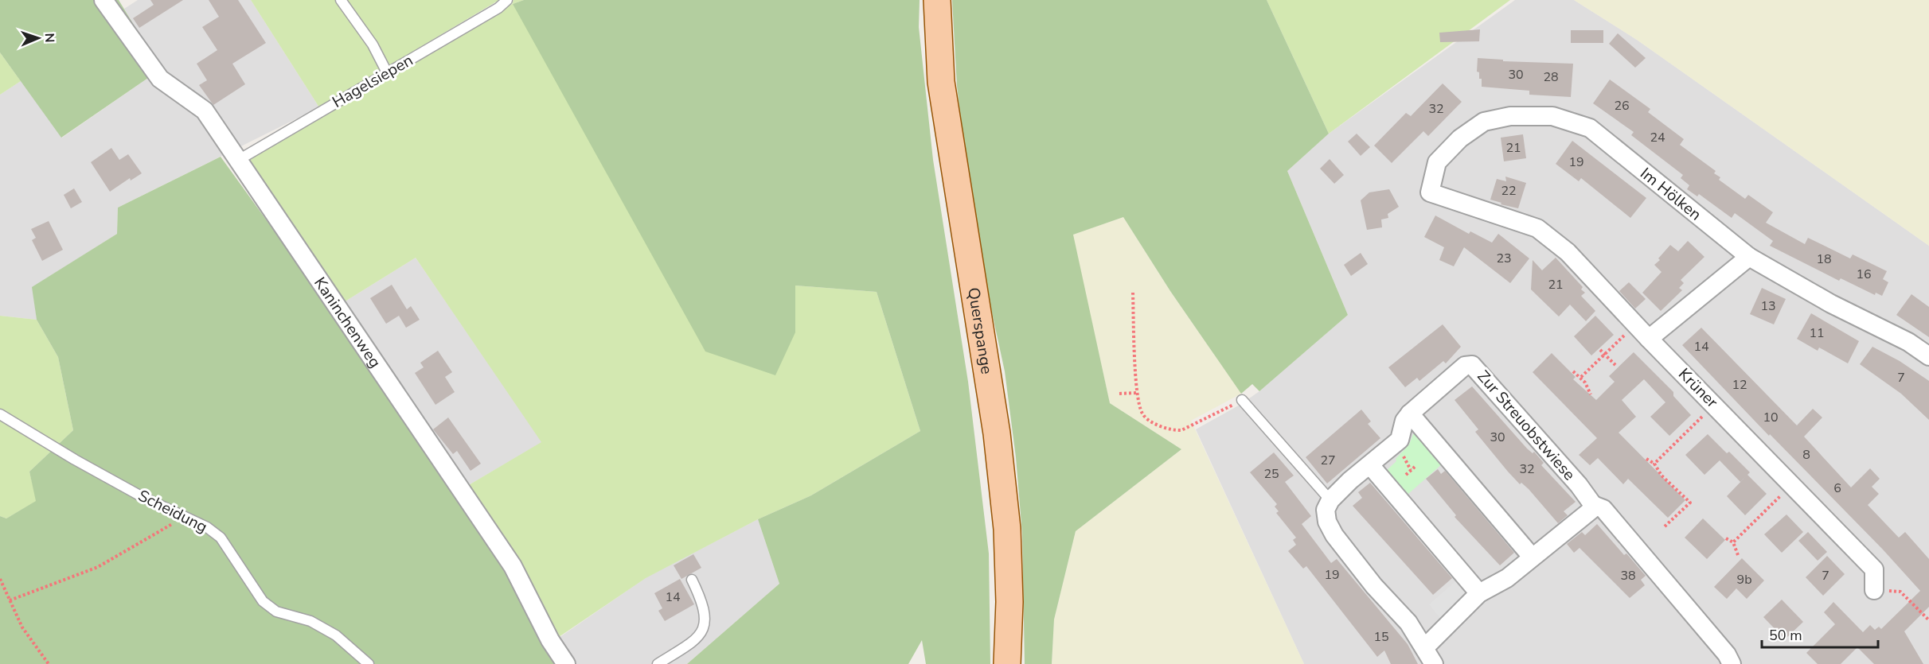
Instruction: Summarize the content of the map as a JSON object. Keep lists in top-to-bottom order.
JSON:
{
  "streets": {
    "main road": ["Querspange"],
    "street": [
      "Im Hölken",
      "Kaninchenweg",
      "Krüner",
      "Zur Streuobstwiese"
    ],
    "lane": ["Hagelsiepen", "Scheidung"]
  },
  "crossings": [
    ["Hagelsiepen", "Kaninchenweg"],
    ["Im Hölken", "Krüner"]
  ],
  "house_numbers": [
    "30",
    "28",
    "26",
    "32",
    "24",
    "21",
    "19",
    "22",
    "23",
    "18",
    "16",
    "21",
    "13",
    "11",
    "14",
    "7",
    "12",
    "10",
    "30",
    "8",
    "27",
    "32",
    "25",
    "6",
    "19",
    "38",
    "7",
    "9b",
    "14",
    "15"
  ],
  "scale_bar": "50 m",
  "north": "right"
}
